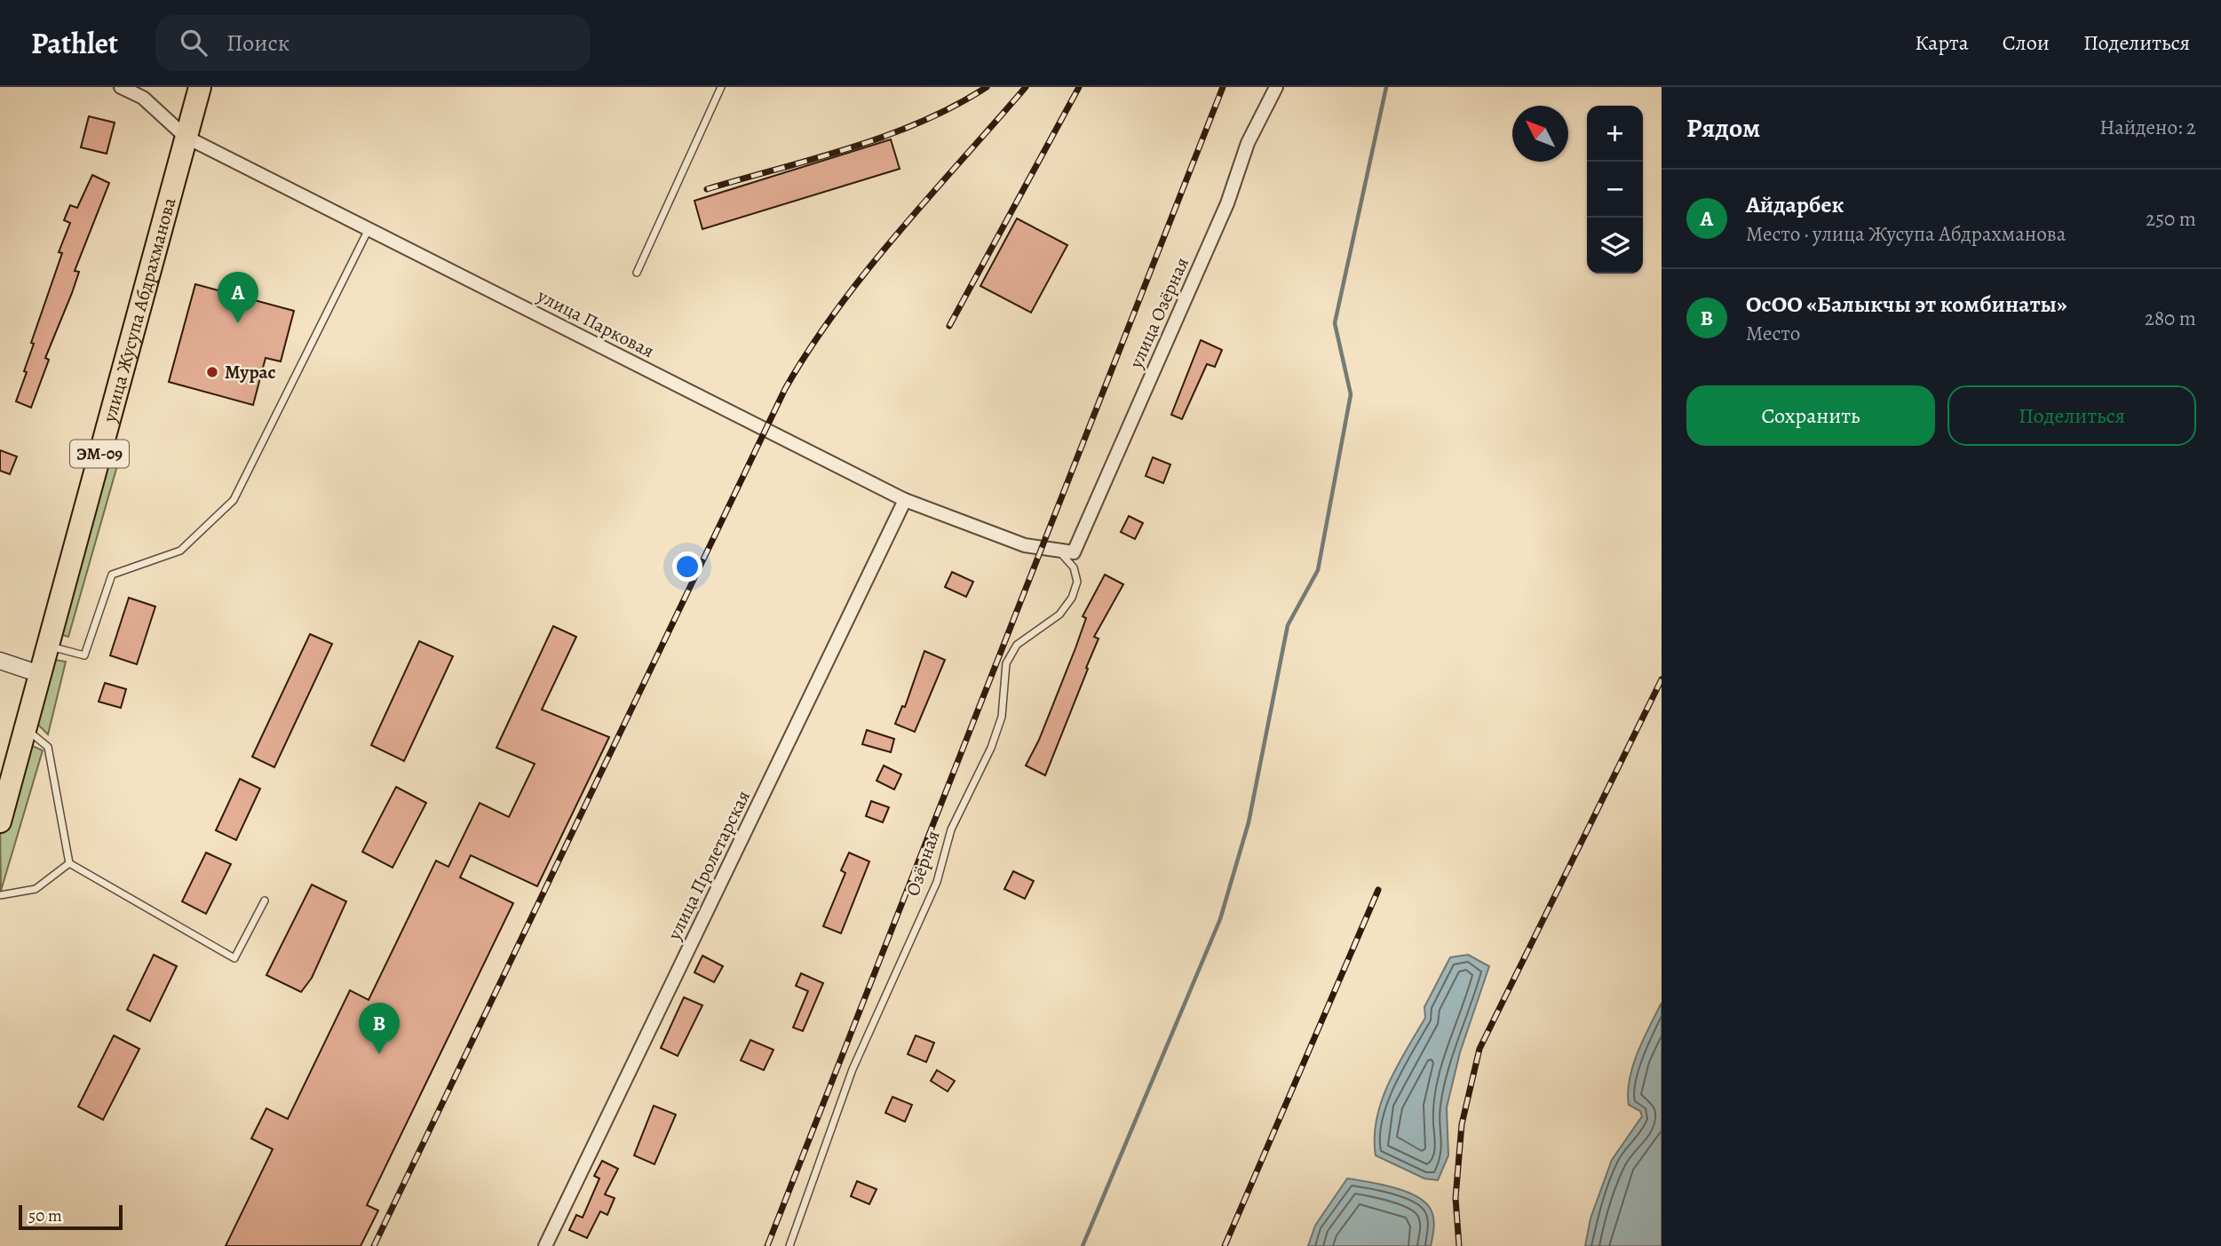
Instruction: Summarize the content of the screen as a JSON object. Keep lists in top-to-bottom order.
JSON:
{
  "streets": {
    "highway": ["улица Жусупа Абдрахманова", "ЭМ-09"],
    "street": ["улица Озёрная", "улица Парковая", "улица Пролетарская"],
    "lane": ["Озёрная"]
  },
  "crossings": [
    ["улица Жусупа Абдрахманова", "улица Парковая"],
    ["улица Озёрная", "улица Парковая"],
    ["улица Парковая", "Озёрная"],
    ["улица Парковая", "улица Пролетарская"]
  ],
  "places": ["Мурас"],
  "scale_bar": "50 m",
  "north": "top left",
  "page": {
    "header": "Pathlet",
    "search": "Поиск",
    "nav": ["Карта", "Слои", "Поделиться"],
    "heading": ["Рядом", "Найдено: 2"],
    "map_buttons": ["+", "−"],
    "list": [
      {
        "mark": "A",
        "name": "Айдарбек",
        "note": "Место · улица Жусупа Абдрахманова",
        "value": "250 m"
      },
      {
        "mark": "B",
        "name": "ОсОО «Балыкчы эт комбинаты»",
        "note": "Место",
        "value": "280 m"
      }
    ],
    "pins": ["A", "B"],
    "buttons": ["Сохранить", "Поделиться"],
    "scale": "50 m"
  }
}
